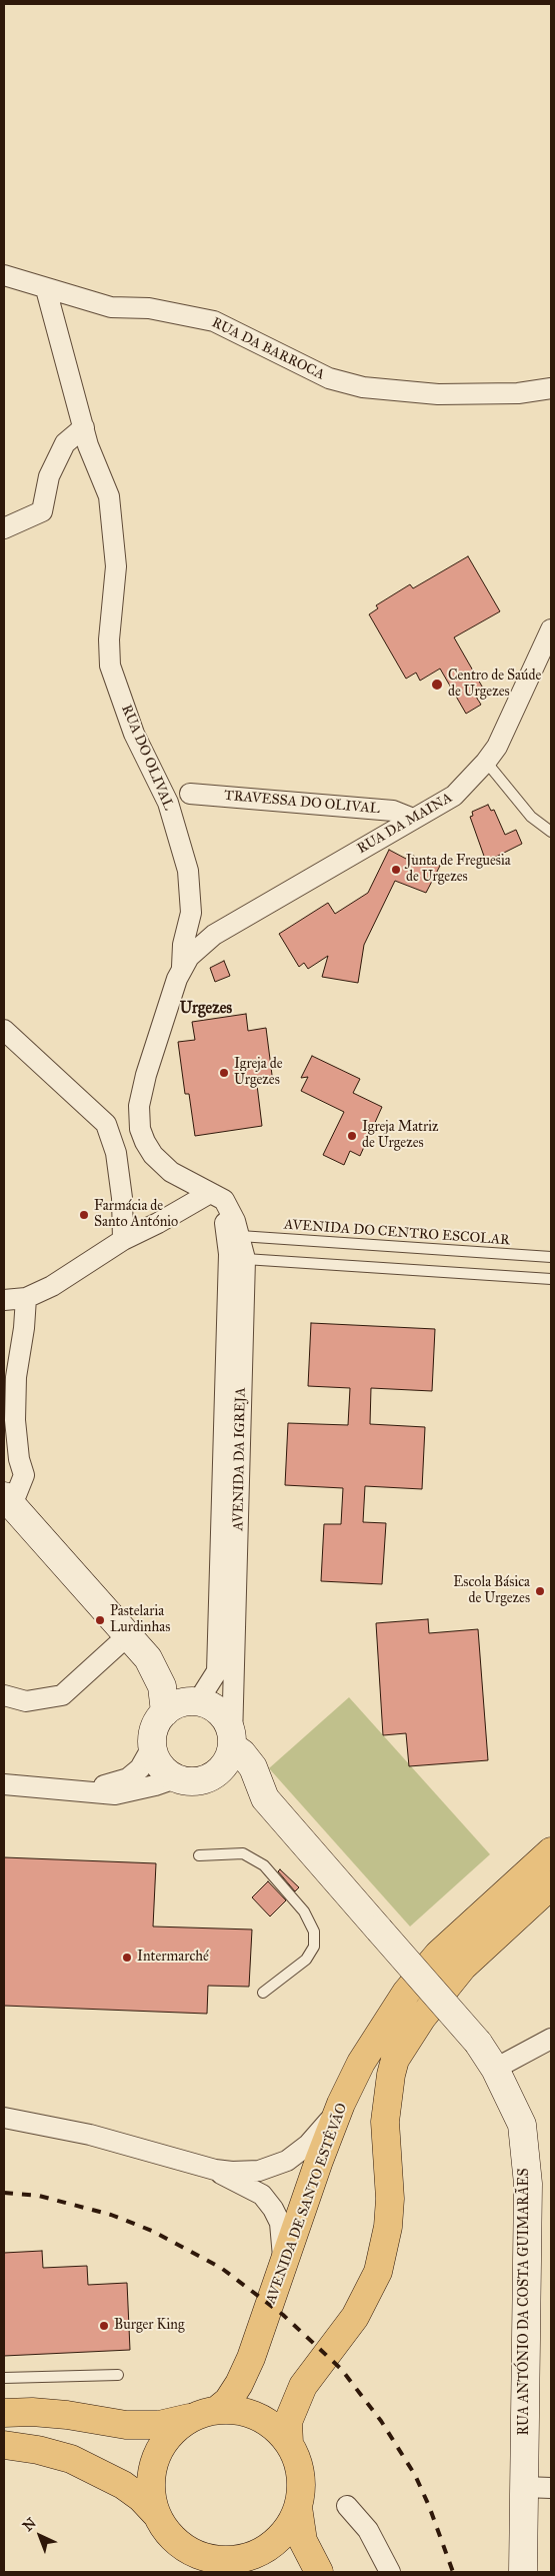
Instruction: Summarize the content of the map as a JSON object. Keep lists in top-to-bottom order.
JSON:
{
  "streets": {
    "main road": ["AVENIDA DE SANTO ESTÊVÃO", "RUA ANTÓNIO DA COSTA GUIMARÃES"],
    "street": [
      "RUA DA BARROCA",
      "RUA DO OLIVAL",
      "TRAVESSA DO OLIVAL",
      "RUA DA MAINA",
      "AVENIDA DA IGREJA"
    ],
    "lane": ["AVENIDA DO CENTRO ESCOLAR"]
  },
  "crossings": [
    ["RUA DA BARROCA", "RUA DO OLIVAL"],
    ["RUA DO OLIVAL", "RUA DA MAINA"],
    ["TRAVESSA DO OLIVAL", "RUA DA MAINA"],
    ["RUA DA MAINA", "AVENIDA DA IGREJA"],
    ["AVENIDA DO CENTRO ESCOLAR", "AVENIDA DA IGREJA"]
  ],
  "districts": ["Urgezes"],
  "places": [
    "Centro de Saúde de Urgezes",
    "Junta de Freguesia de Urgezes",
    "Igreja de Urgezes",
    "Igreja Matriz de Urgezes",
    "Farmácia de Santo António",
    "Escola Básica de Urgezes",
    "Pastelaria Lurdinhas",
    "Intermarché",
    "Burger King"
  ],
  "north": "top left"
}
